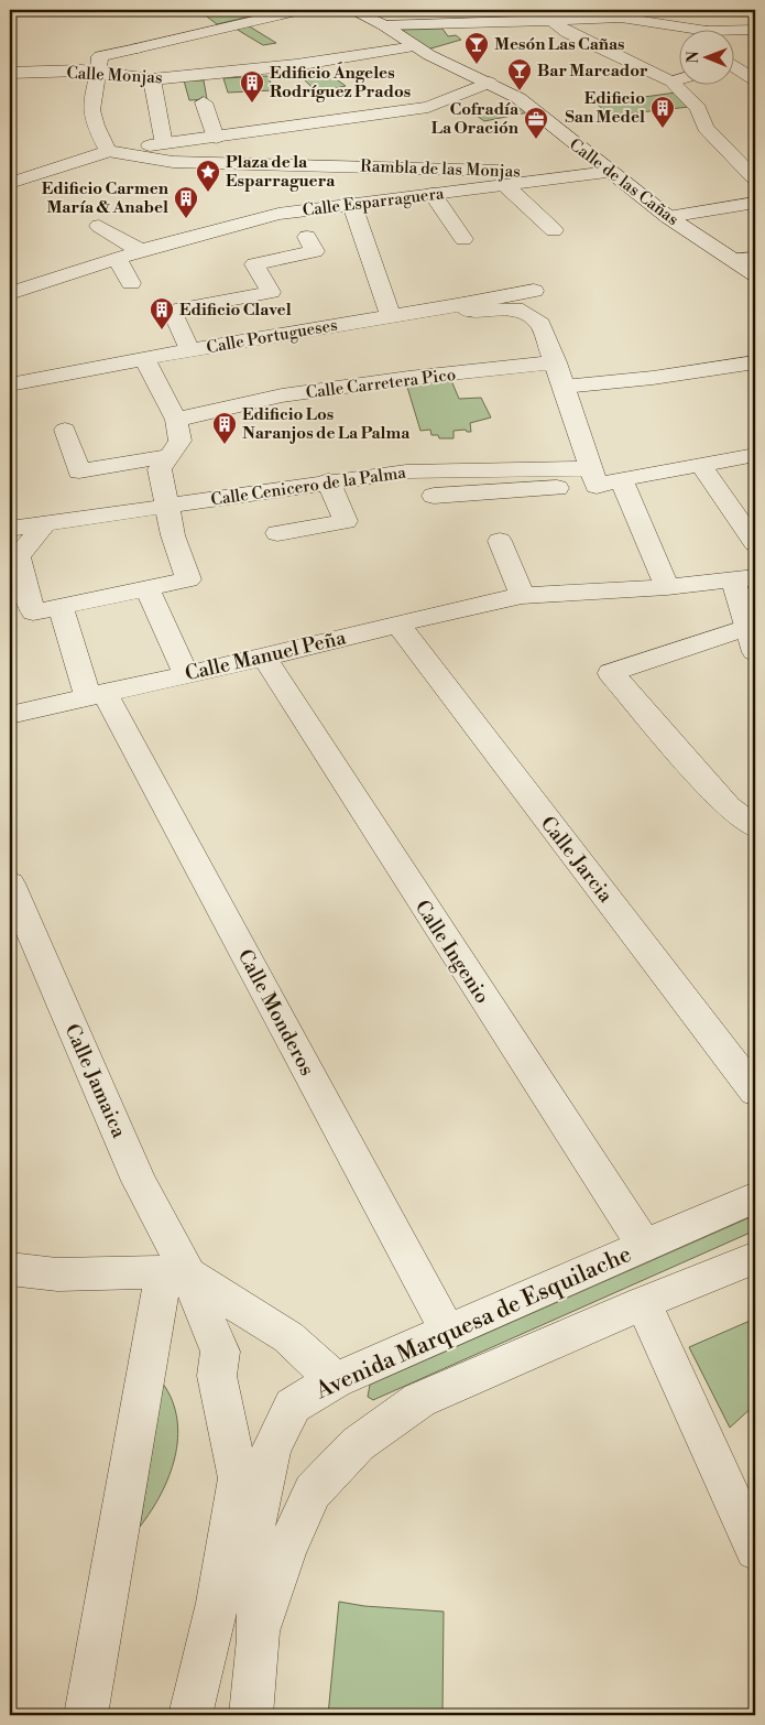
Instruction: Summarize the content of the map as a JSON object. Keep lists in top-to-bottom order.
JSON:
{
  "streets": {
    "street": [
      "Calle Monjas",
      "Rambla de las Monjas",
      "Calle de las Cañas",
      "Calle Esparraguera",
      "Calle Portugueses",
      "Calle Carretera Pico",
      "Calle Cenicero de la Palma",
      "Calle Manuel Peña",
      "Calle Jarcia",
      "Calle Ingenio",
      "Calle Monderos",
      "Calle Jamaica",
      "Avenida Marquesa de Esquilache"
    ]
  },
  "crossings": [
    ["Calle Monjas", "Calle de las Cañas"],
    ["Rambla de las Monjas", "Calle de las Cañas"],
    ["Rambla de las Monjas", "Calle Esparraguera"],
    ["Calle de las Cañas", "Calle Esparraguera"],
    ["Calle Manuel Peña", "Calle Jarcia"],
    ["Calle Manuel Peña", "Calle Ingenio"],
    ["Calle Manuel Peña", "Calle Monderos"],
    ["Calle Ingenio", "Avenida Marquesa de Esquilache"],
    ["Calle Monderos", "Avenida Marquesa de Esquilache"]
  ],
  "places": {
    "bar": ["Mesón Las Cañas", "Bar Marcador"],
    "building": [
      "Edificio Ángeles Rodríguez Prados",
      "Edificio San Medel",
      "Edificio Carmen María & Anabel",
      "Edificio Clavel",
      "Edificio Los Naranjos de La Palma"
    ],
    "office": ["Cofradía La Oración"],
    "place": ["Plaza de la Esparraguera"]
  },
  "north": "left"
}
